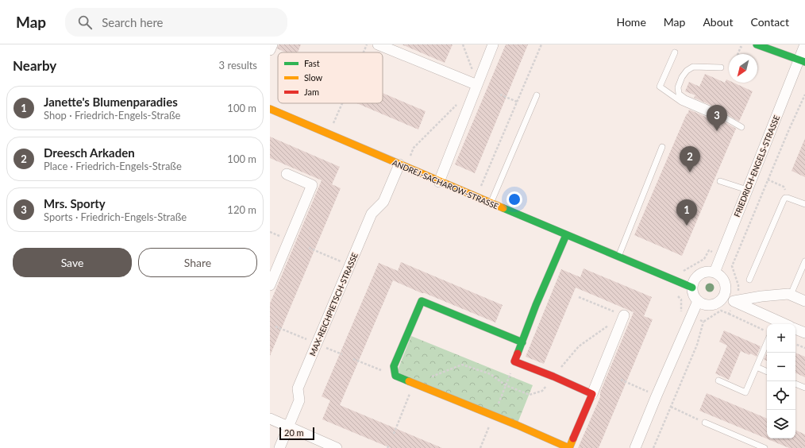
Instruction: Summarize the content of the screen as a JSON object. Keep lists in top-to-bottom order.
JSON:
{
  "streets": {
    "street": ["FRIEDRICH-ENGELS-STRASSE", "ANDREJ-SACHAROW-STRASSE", "MAX-REICHPIETSCH-STRASSE"]
  },
  "crossings": [
    ["FRIEDRICH-ENGELS-STRASSE", "ANDREJ-SACHAROW-STRASSE"],
    ["ANDREJ-SACHAROW-STRASSE", "MAX-REICHPIETSCH-STRASSE"]
  ],
  "legend": ["Fast", "Slow", "Jam"],
  "scale_bar": "20 m",
  "north": "bottom left",
  "page": {
    "header": "Map",
    "search": "Search here",
    "nav": [
      "Home",
      "Map",
      "About",
      "Contact"
    ],
    "heading": ["Nearby", "3 results"],
    "list": [
      {
        "mark": "1",
        "name": "Janette's Blumenparadies",
        "note": "Shop · Friedrich-Engels-Straße",
        "value": "100 m"
      },
      {
        "mark": "2",
        "name": "Dreesch Arkaden",
        "note": "Place · Friedrich-Engels-Straße",
        "value": "100 m"
      },
      {
        "mark": "3",
        "name": "Mrs. Sporty",
        "note": "Sports · Friedrich-Engels-Straße",
        "value": "120 m"
      }
    ],
    "pins": ["3", "2", "1"],
    "buttons": ["Save", "Share"],
    "map_buttons": ["+", "−"],
    "scale": "20 m"
  }
}
